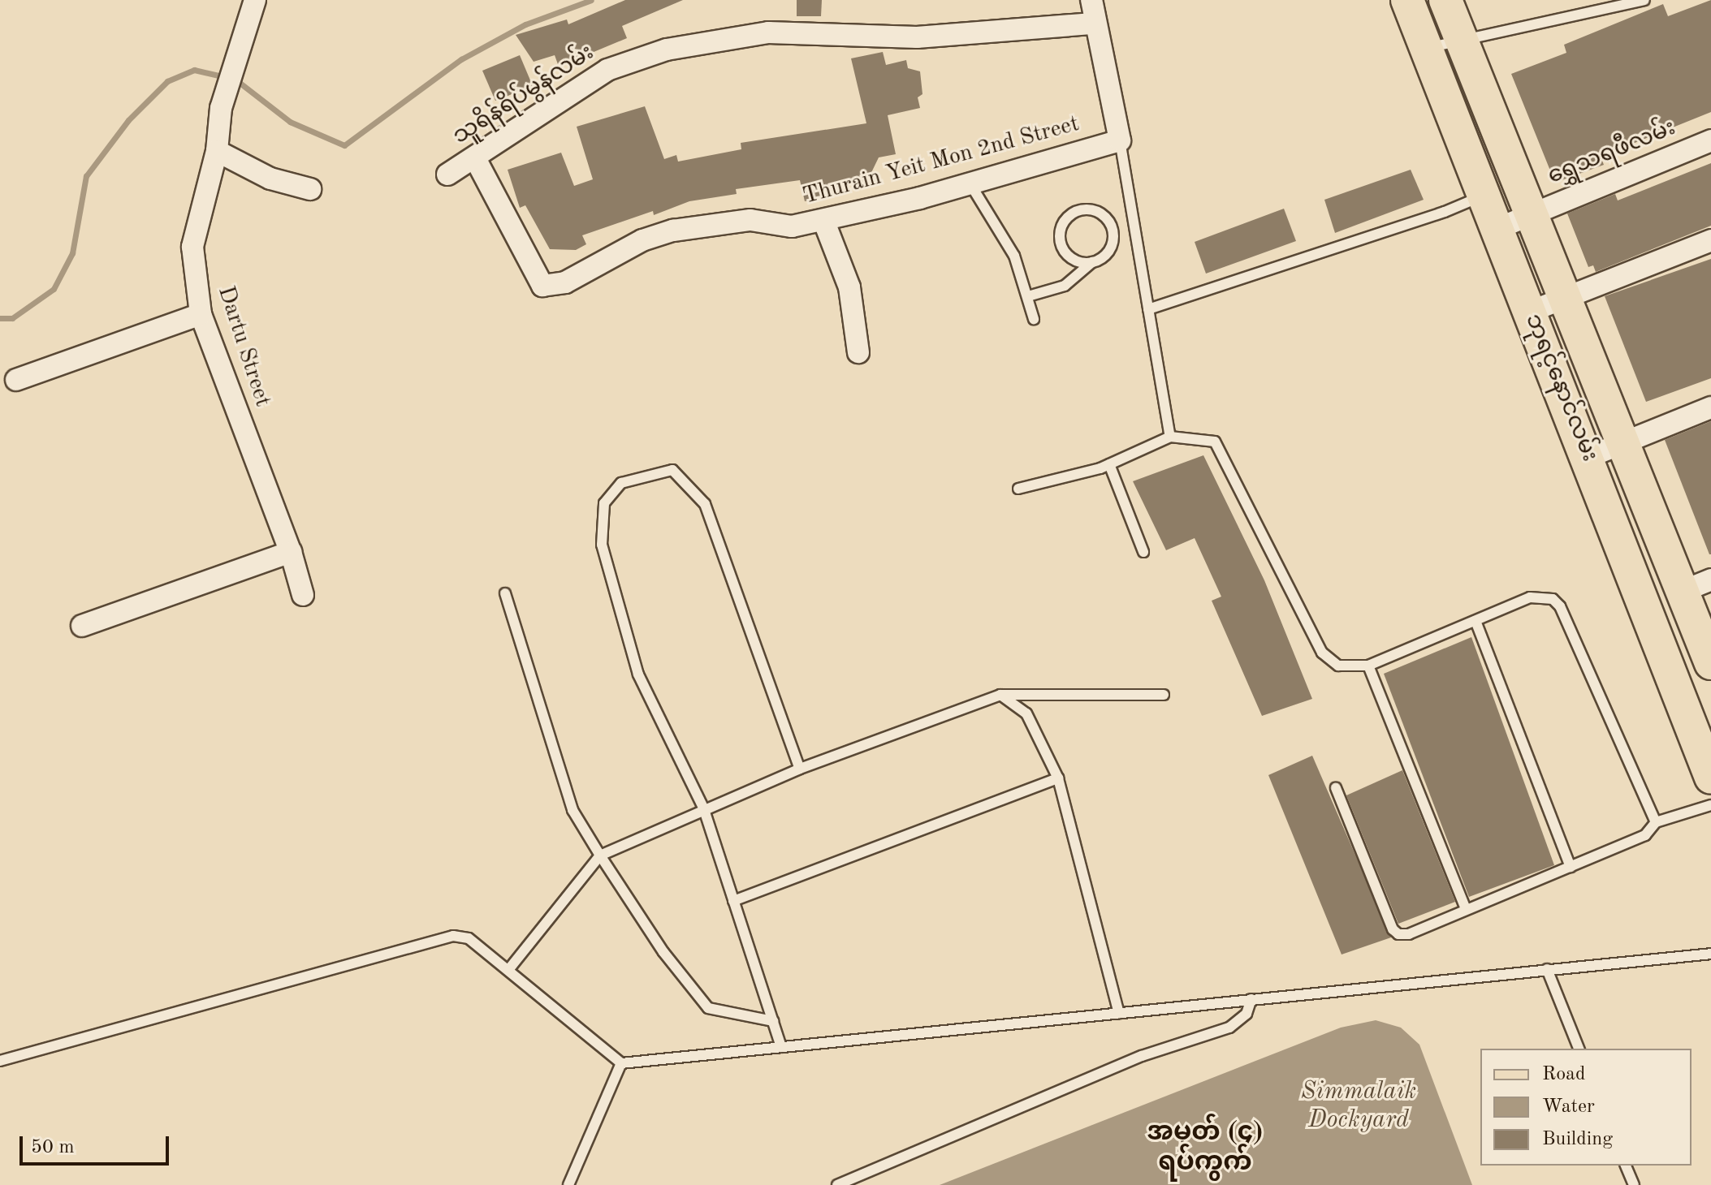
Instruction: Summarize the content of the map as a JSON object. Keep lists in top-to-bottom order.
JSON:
{
  "streets": {
    "main road": ["ဘုရင့်နောင်လမ်း"],
    "street": [
      "သူရိန်ရိပ်မွန်လမ်း",
      "ရွှေသရဖီလမ်း",
      "Thurain Yeit Mon 2nd Street",
      "Dartu Street"
    ]
  },
  "crossings": [
    ["သူရိန်ရိပ်မွန်လမ်း", "Thurain Yeit Mon 2nd Street"],
    ["ရွှေသရဖီလမ်း", "ဘုရင့်နောင်လမ်း"]
  ],
  "districts": ["အမှတ် (၄) ရပ်ကွက်"],
  "water": ["Simmalaik Dockyard"],
  "legend": ["Road", "Water", "Building"],
  "scale_bar": "50 m"
}
